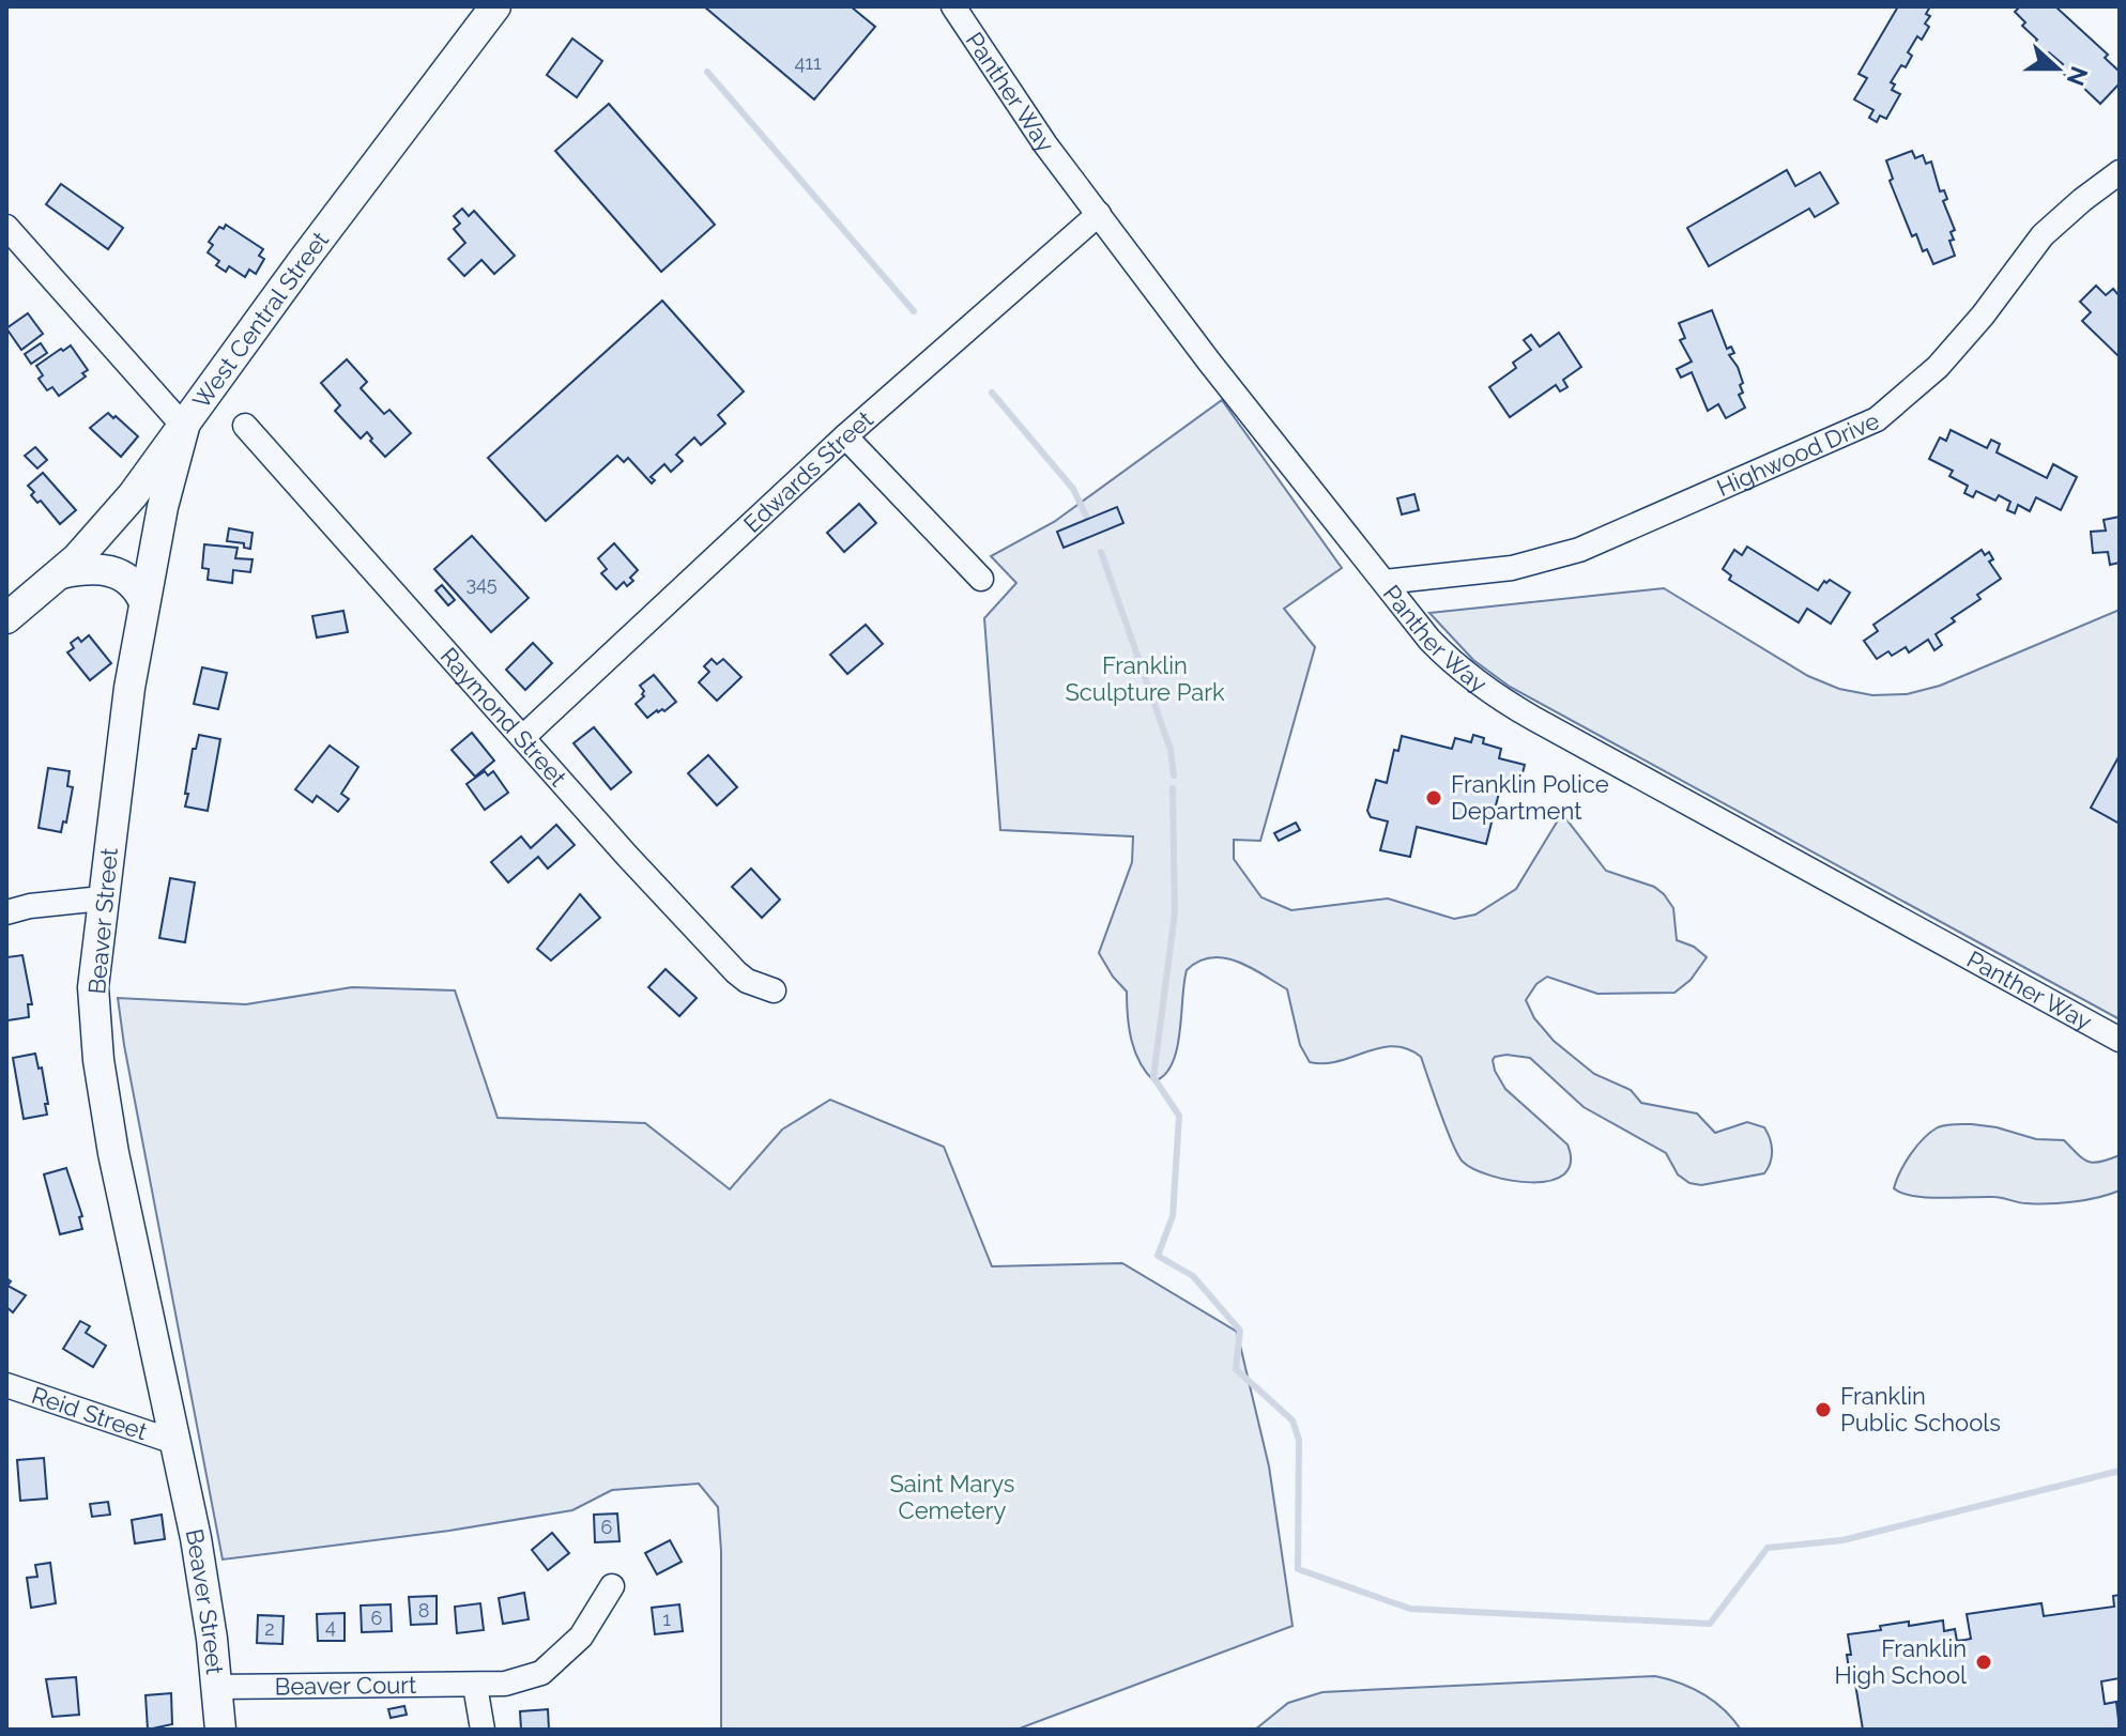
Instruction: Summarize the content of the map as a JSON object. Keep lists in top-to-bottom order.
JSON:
{
  "streets": {
    "main road": ["West Central Street", "Beaver Street"],
    "street": [
      "Panther Way",
      "Highwood Drive",
      "Edwards Street",
      "Raymond Street",
      "Reid Street",
      "Beaver Court"
    ]
  },
  "crossings": [
    ["Panther Way", "Highwood Drive"],
    ["Panther Way", "Edwards Street"],
    ["West Central Street", "Beaver Street"],
    ["Edwards Street", "Raymond Street"],
    ["Beaver Street", "Reid Street"],
    ["Beaver Street", "Beaver Court"]
  ],
  "parks": ["Franklin Sculpture Park", "Saint Marys Cemetery"],
  "places": ["Franklin Police Department", "Franklin Public Schools", "Franklin High School"],
  "house_numbers": [
    "411",
    "345",
    "6",
    "8",
    "6",
    "1",
    "4",
    "2"
  ],
  "north": "right"
}
